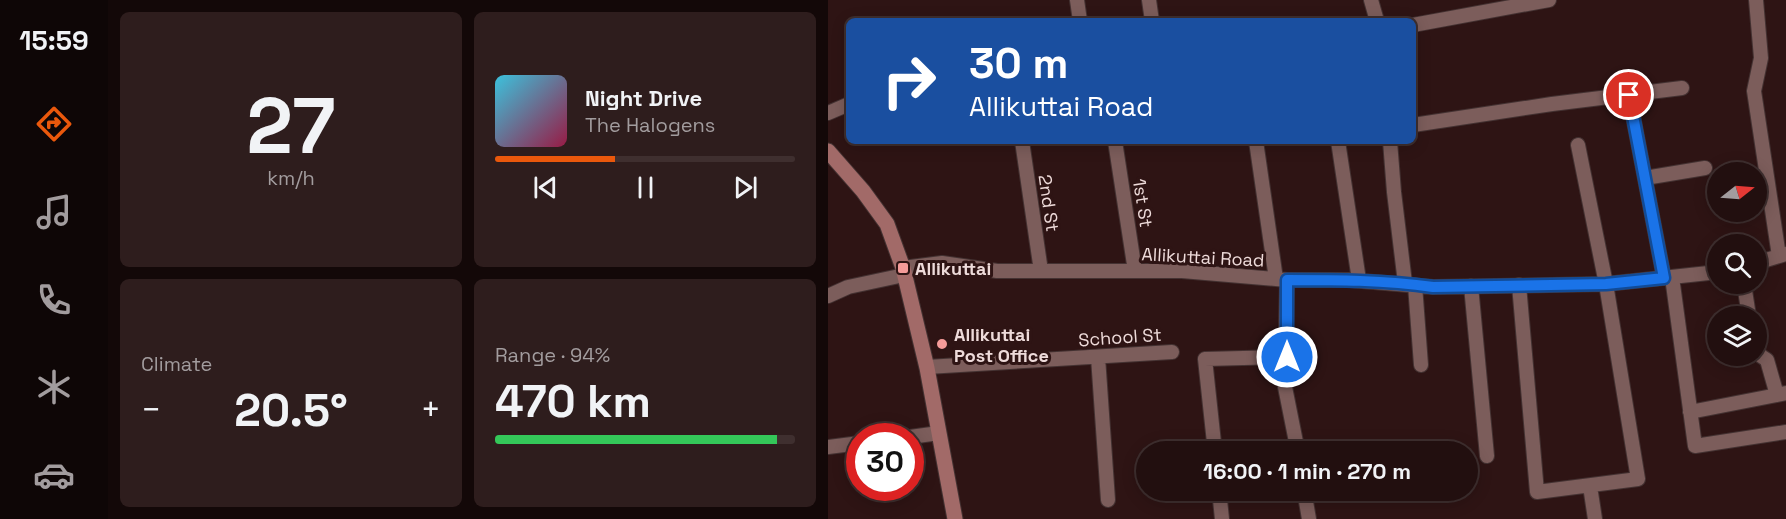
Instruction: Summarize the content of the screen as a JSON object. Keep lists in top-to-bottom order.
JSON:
{
  "streets": {
    "street": [
      "2nd St",
      "1st St",
      "Allikuttai Road",
      "School St"
    ]
  },
  "crossings": [
    ["2nd St", "Allikuttai Road"],
    ["1st St", "Allikuttai Road"]
  ],
  "places": {
    "transit": ["Allikuttai"],
    "other": ["Allikuttai Post Office"]
  },
  "north": "right",
  "page": {
    "tabs": "15:59",
    "tile": [
      ["27", "km/h"],
      "Climate",
      ["Range · 94%", "470 km"]
    ],
    "turn": ["30 m", "Allikuttai Road"],
    "song": ["Night Drive", "The Halogens"],
    "heat": ["−", "20.5°", "+"],
    "limit": "30",
    "trip": "16:00 · 1 min · 270 m"
  }
}
